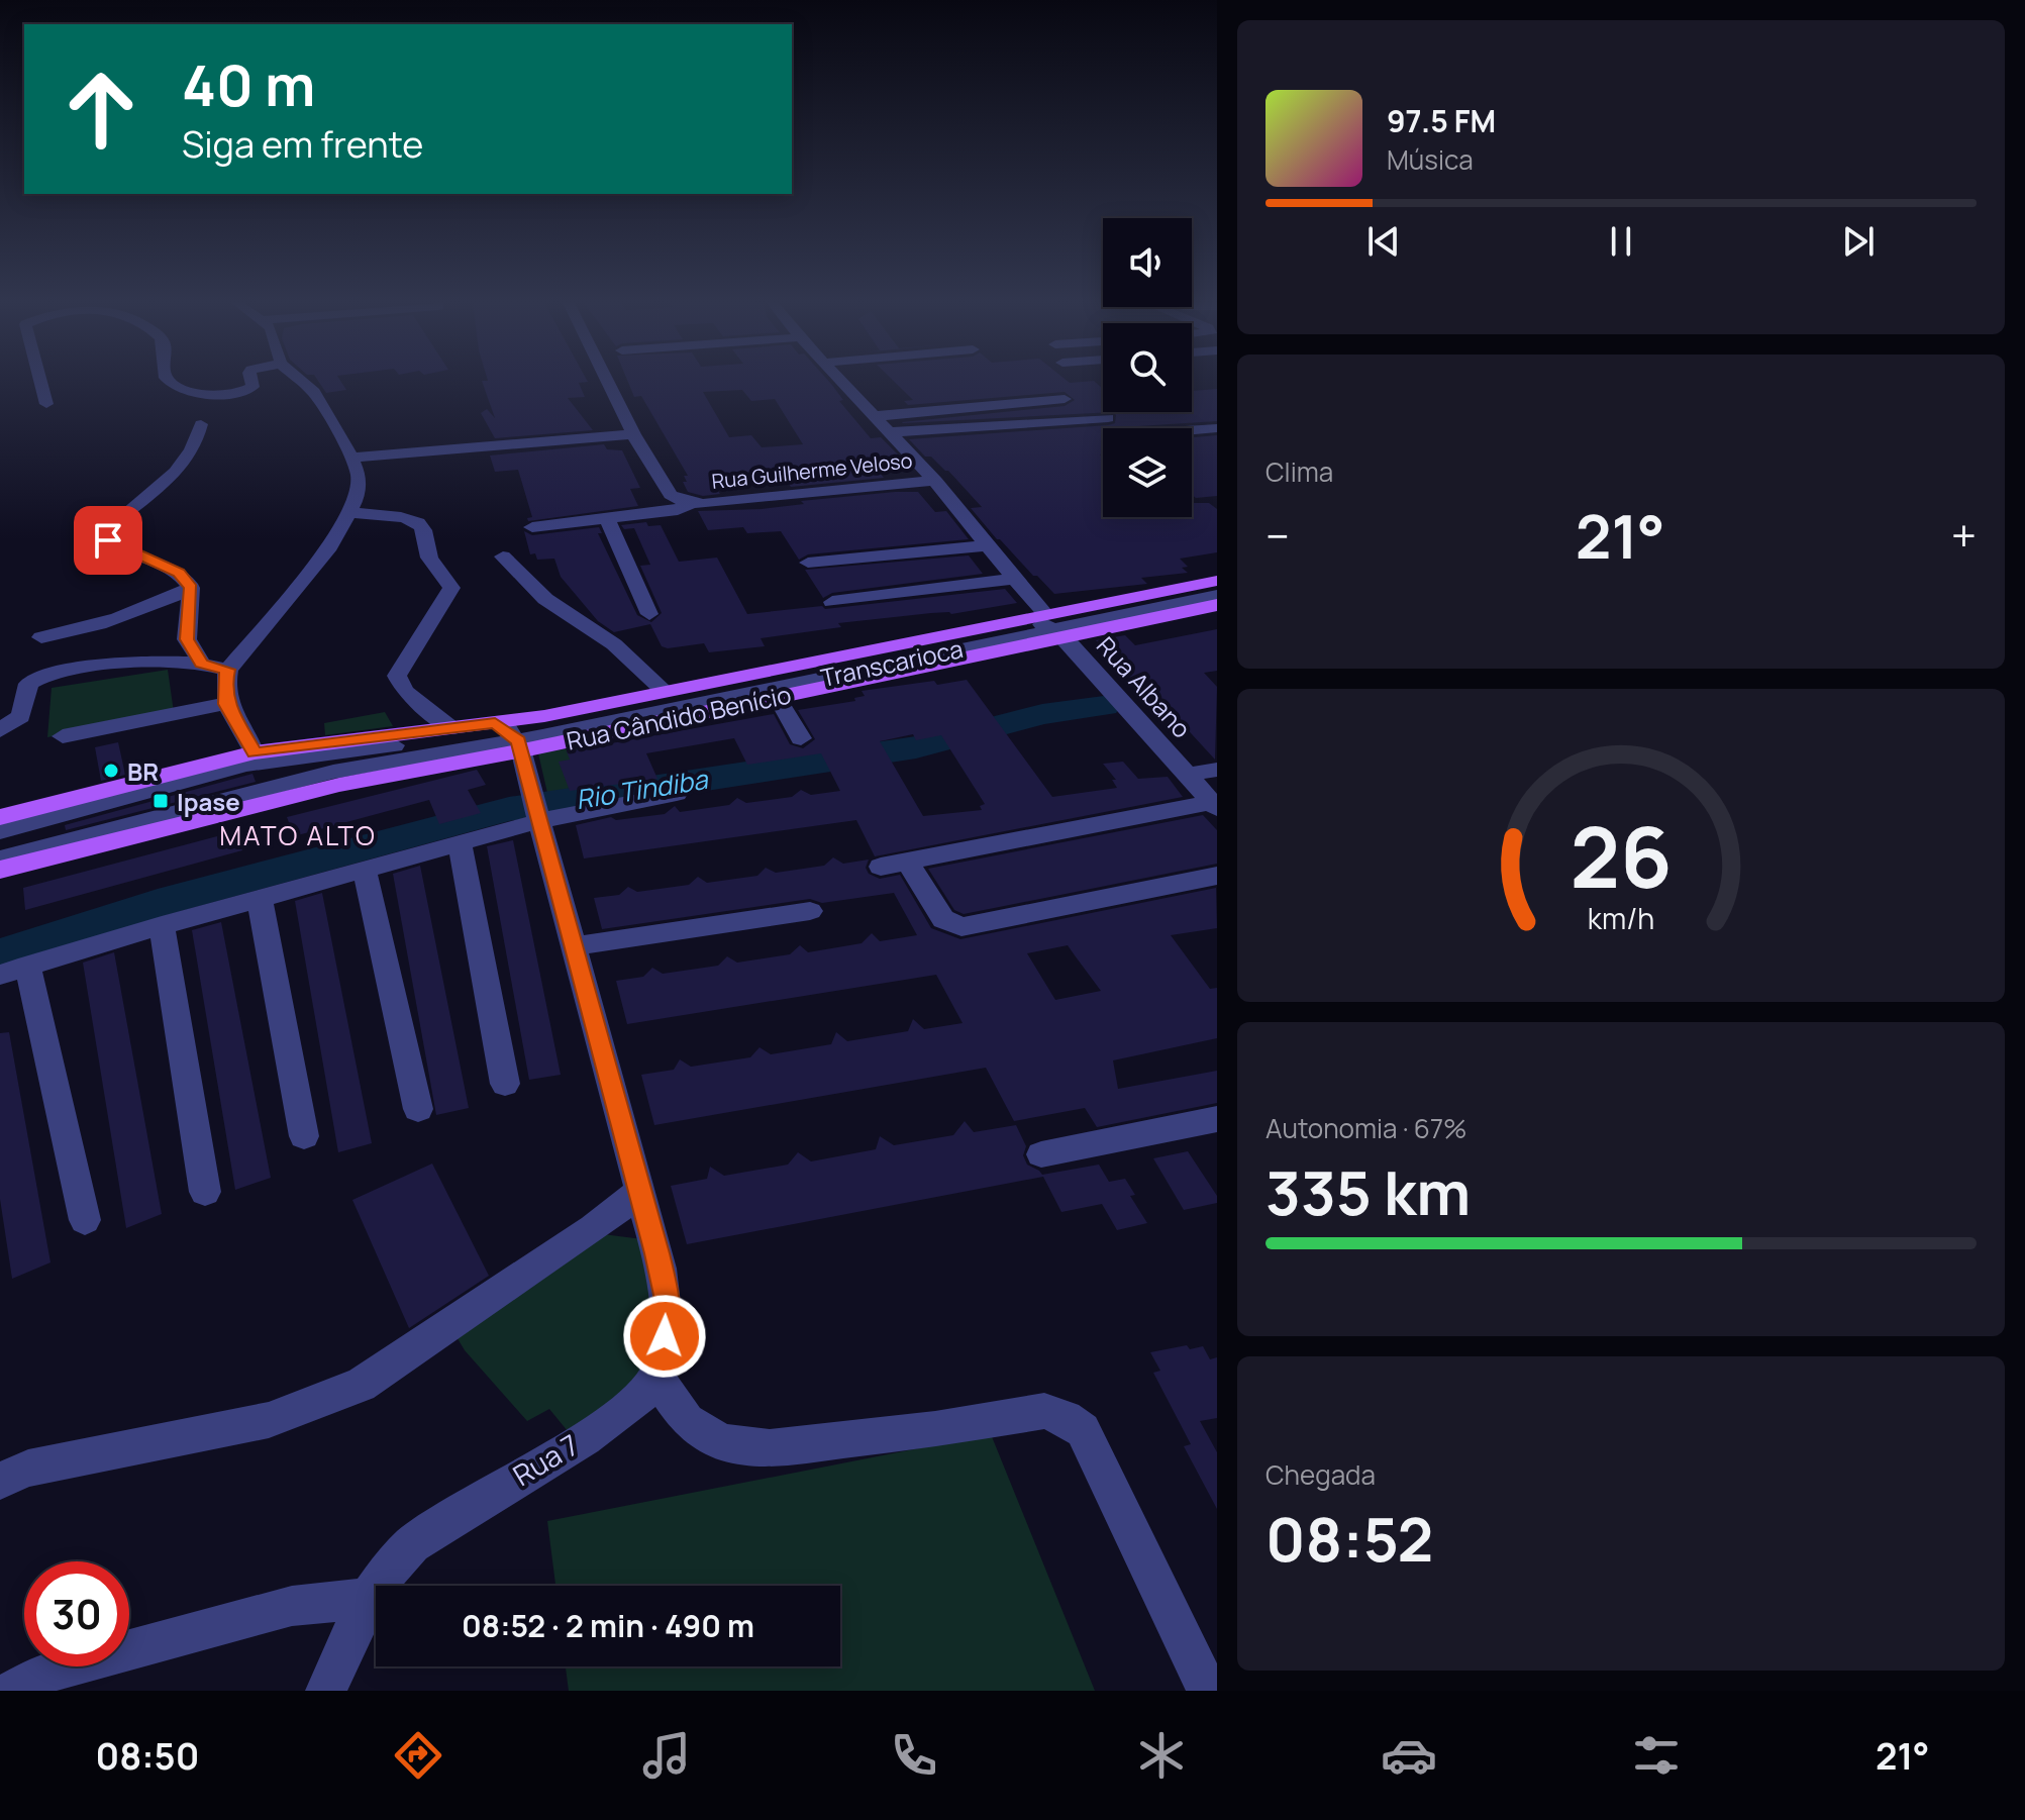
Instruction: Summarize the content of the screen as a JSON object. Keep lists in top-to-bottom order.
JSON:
{
  "streets": {
    "main road": ["Rua Cândido Benício"],
    "street": [
      "Rua Guilherme Veloso",
      "Transcarioca",
      "Rua Albano",
      "Rua 7"
    ]
  },
  "crossings": [
    ["Rua Guilherme Veloso", "Rua Albano"],
    ["Transcarioca", "Rua Albano"],
    ["Transcarioca", "Rua Cândido Benício"],
    ["Rua Albano", "Rua Cândido Benício"]
  ],
  "districts": ["MATO ALTO"],
  "water": ["Rio Tindiba"],
  "places": {
    "other": ["BR"],
    "transit": ["Ipase"]
  },
  "page": {
    "turn": ["40 m", "Siga em frente"],
    "song": ["97.5 FM", "Música"],
    "tile": [
      "Clima",
      ["Autonomia · 67%", "335 km"],
      ["Chegada", "08:52"]
    ],
    "heat": ["−", "21°", "+"],
    "limit": "30",
    "trip": "08:52 · 2 min · 490 m",
    "tabs": ["08:50", "21°"],
    "gauge": ["26", "km/h"]
  }
}
